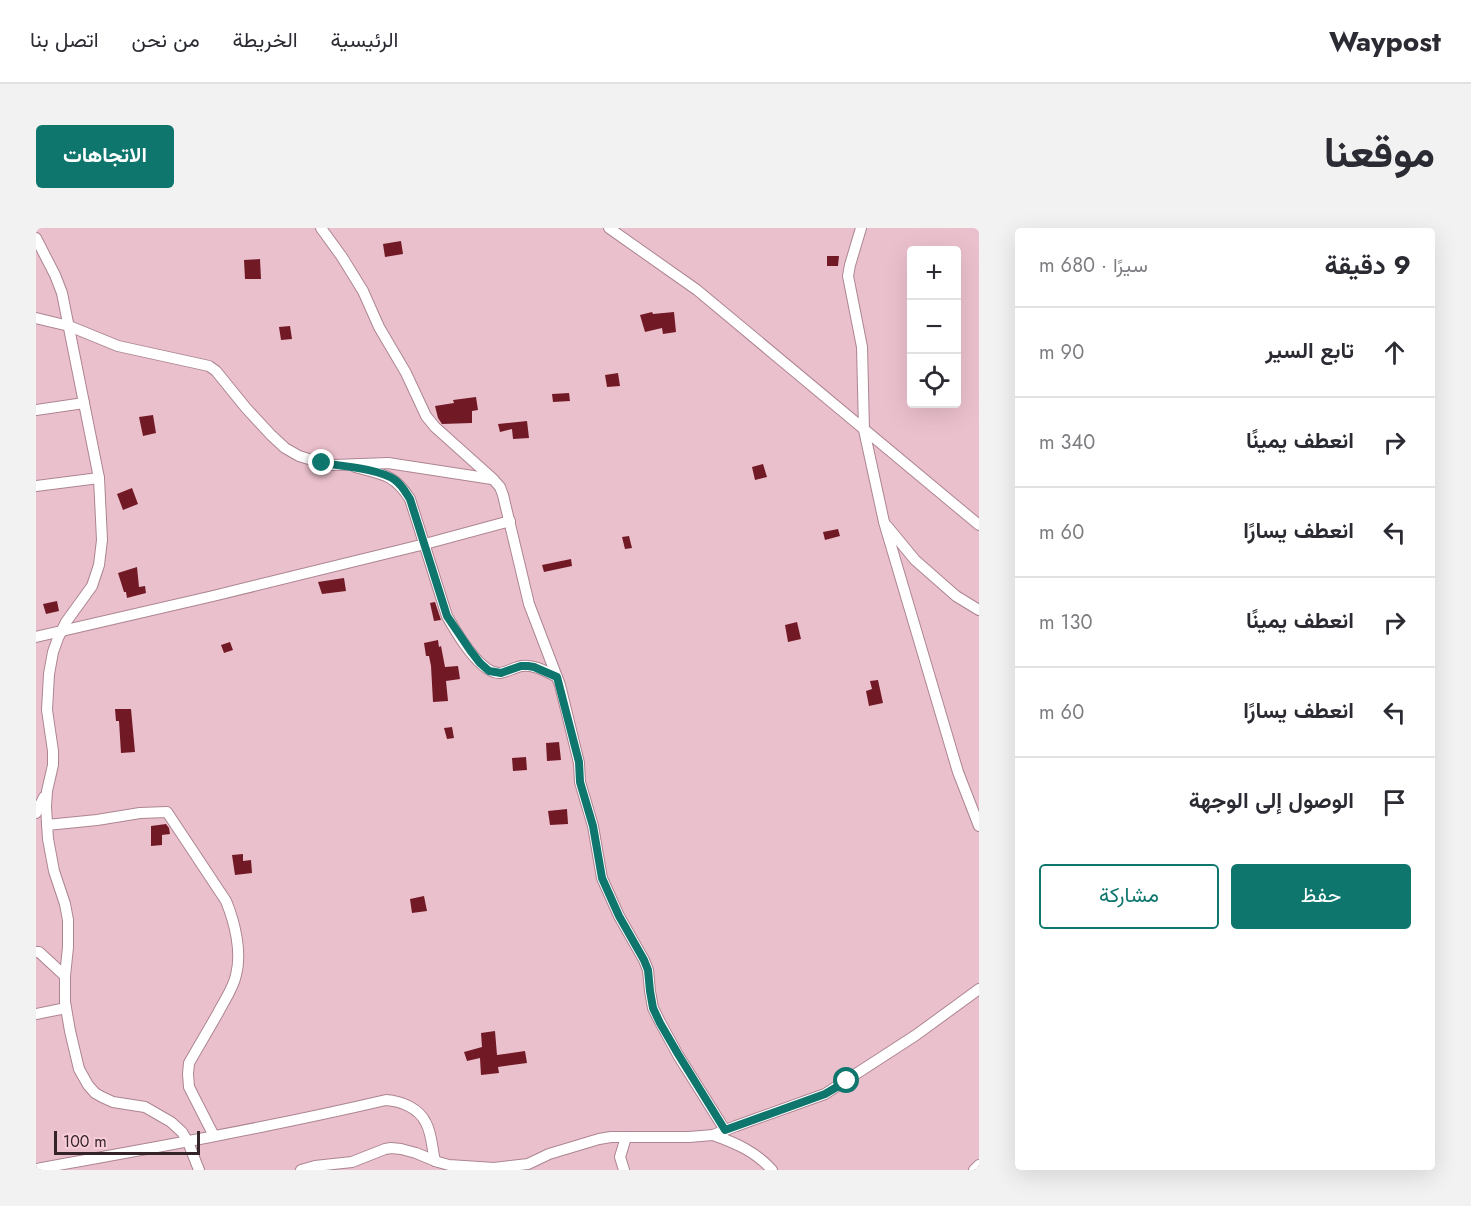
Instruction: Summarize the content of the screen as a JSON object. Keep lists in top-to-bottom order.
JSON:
{
  "scale_bar": "100 m",
  "page": {
    "header": "Waypost",
    "nav": [
      "الرئيسية",
      "الخريطة",
      "من نحن",
      "اتصل بنا"
    ],
    "title": "موقعنا",
    "buttons": [
      "الاتجاهات",
      ["حفظ", "مشاركة"]
    ],
    "heading": ["9 دقيقة", "سيرًا · 680 m"],
    "map_buttons": ["+", "−"],
    "list": [
      ["تابع السير", "90 m"],
      ["انعطف يمينًا", "340 m"],
      ["انعطف يسارًا", "60 m"],
      ["انعطف يمينًا", "130 m"],
      ["انعطف يسارًا", "60 m"],
      "الوصول إلى الوجهة"
    ],
    "scale": "100 m"
  }
}
